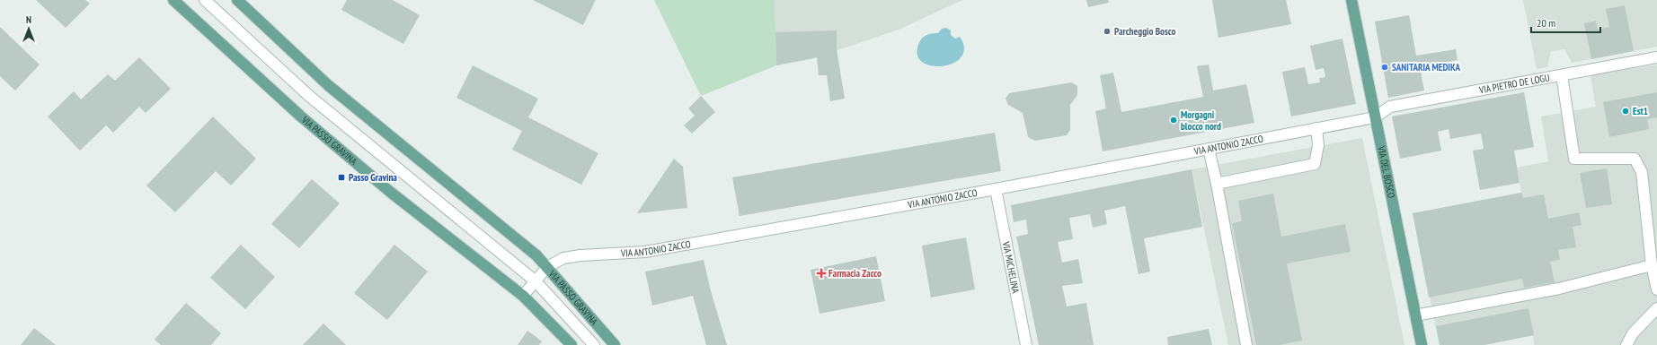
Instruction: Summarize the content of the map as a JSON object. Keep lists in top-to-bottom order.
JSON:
{
  "streets": {
    "main road": ["VIA PASSO GRAVINA", "VIA DEL BOSCO"],
    "street": ["VIA PIETRO DE LOGU", "VIA ANTONIO ZACCO", "VIA MICHELINA"]
  },
  "crossings": [
    ["VIA PIETRO DE LOGU", "VIA ANTONIO ZACCO"],
    ["VIA PIETRO DE LOGU", "VIA DEL BOSCO"],
    ["VIA PASSO GRAVINA", "VIA ANTONIO ZACCO"],
    ["VIA ANTONIO ZACCO", "VIA DEL BOSCO"],
    ["VIA ANTONIO ZACCO", "VIA MICHELINA"]
  ],
  "places": {
    "other": [
      "Parcheggio Bosco",
      "SANITARIA MEDIKA",
      "Est1",
      "Morgagni blocco nord"
    ],
    "transit": ["Passo Gravina"],
    "health": ["Farmacia Zacco"]
  },
  "scale_bar": "20 m",
  "north": "top"
}
